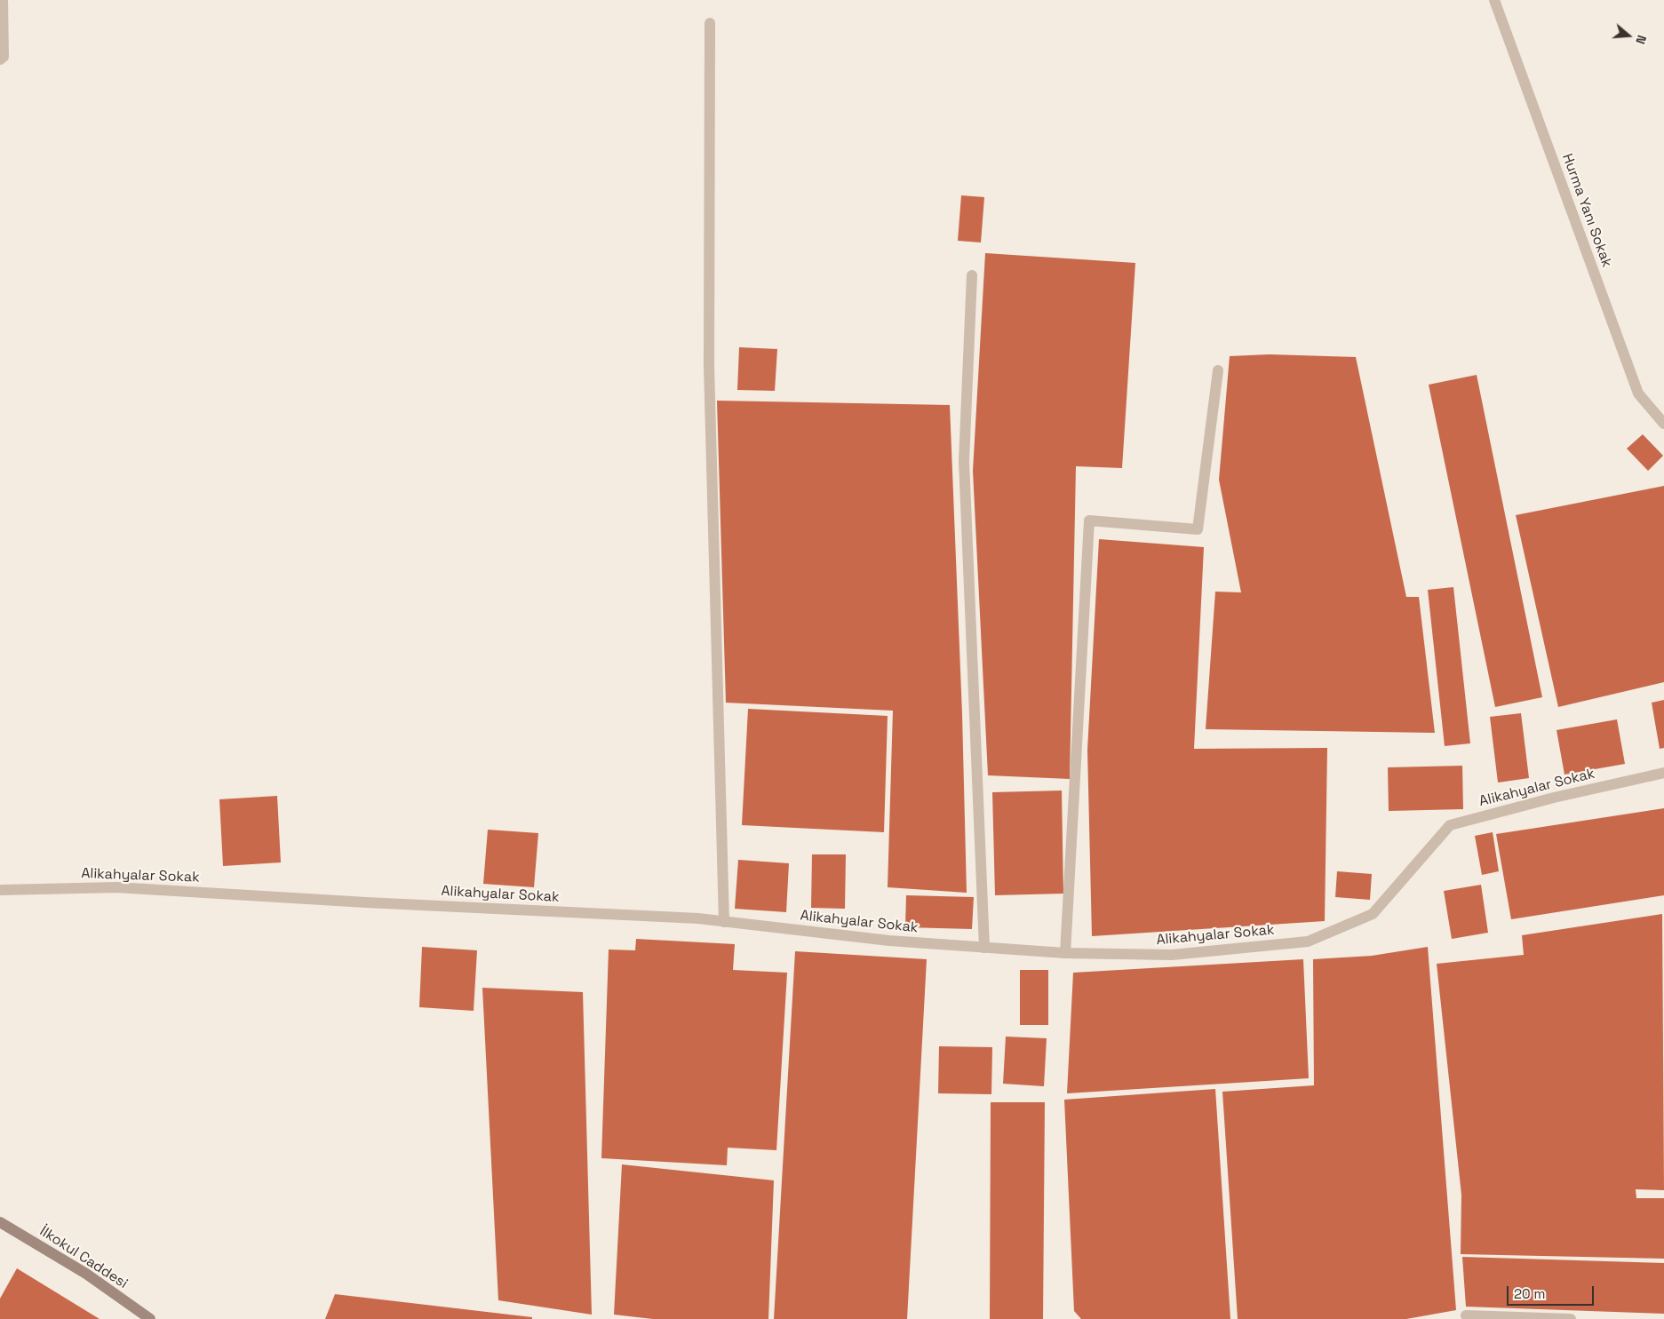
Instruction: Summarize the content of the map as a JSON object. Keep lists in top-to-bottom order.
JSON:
{
  "streets": {
    "street": ["Hurma Yanı Sokak", "Alikahyalar Sokak", "İlkokul Caddesi"]
  },
  "scale_bar": "20 m",
  "north": "right"
}
